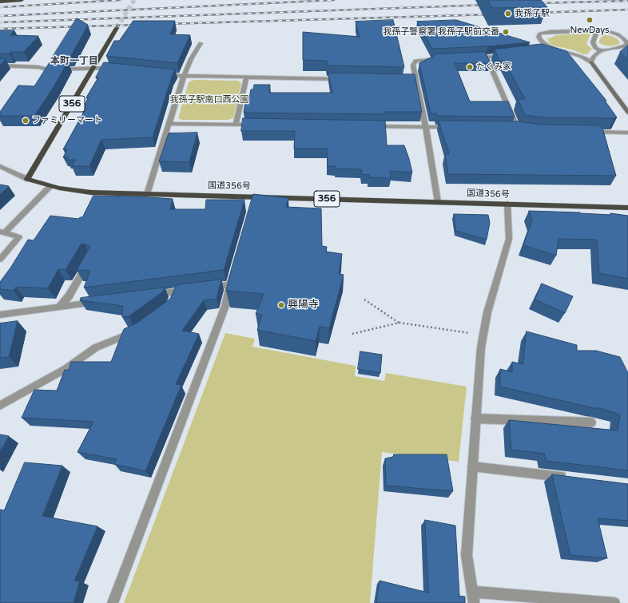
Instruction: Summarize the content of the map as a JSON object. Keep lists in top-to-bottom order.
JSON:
{
  "streets": {
    "highway": ["356", "国道356号"]
  },
  "crossings": [
    ["356", "国道356号"]
  ],
  "districts": ["本町一丁目"],
  "parks": ["我孫子駅南口西公園"],
  "places": [
    "我孫子駅",
    "NewDays",
    "我孫子警察署 我孫子駅前交番",
    "たくみ家",
    "ファミリーマート",
    "興陽寺"
  ]
}
